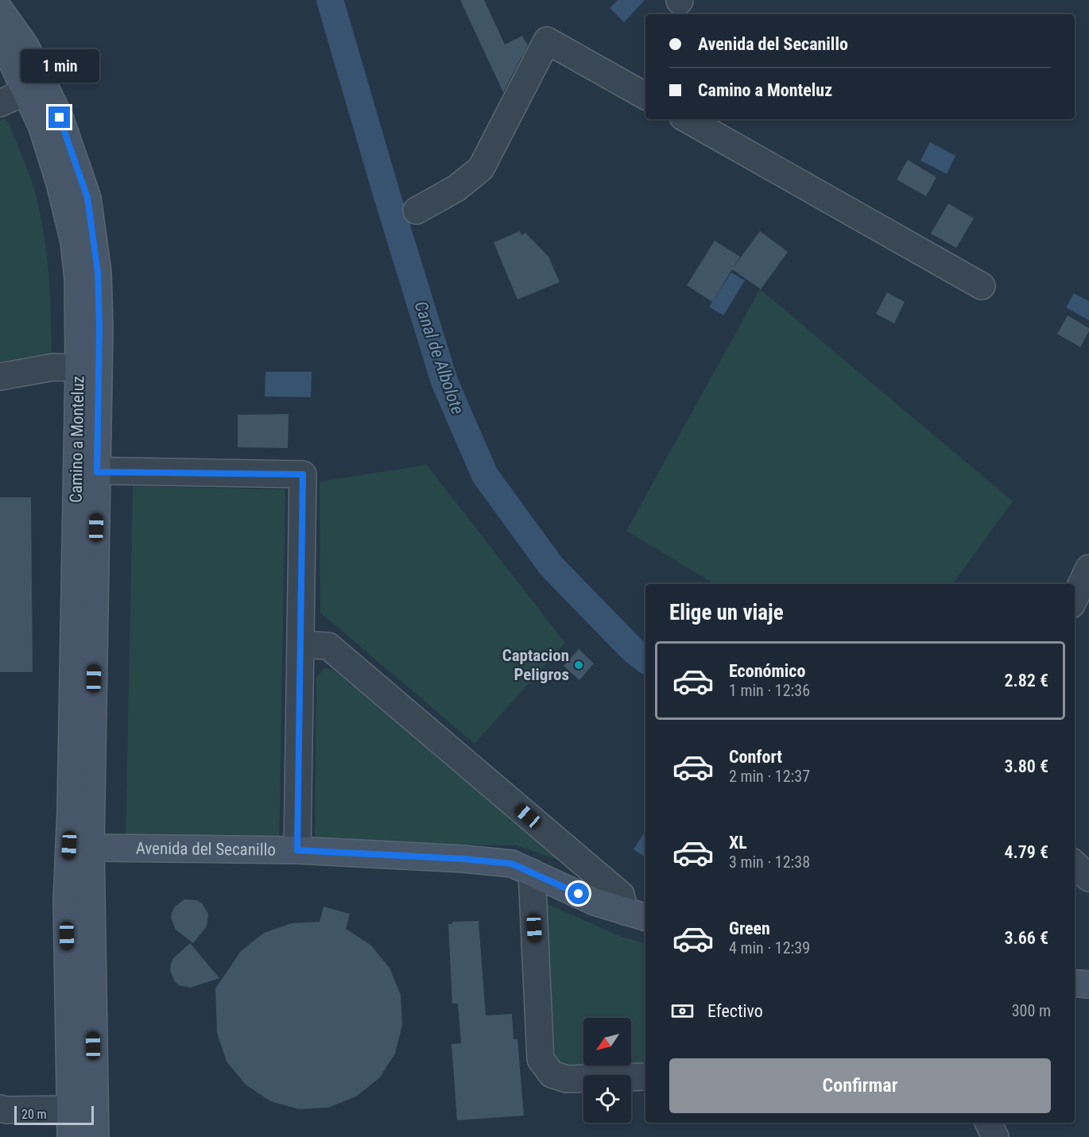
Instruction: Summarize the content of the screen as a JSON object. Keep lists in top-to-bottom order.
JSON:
{
  "streets": {
    "street": ["Camino a Monteluz", "Avenida del Secanillo"]
  },
  "crossings": [
    ["Camino a Monteluz", "Avenida del Secanillo"]
  ],
  "water": ["Canal de Albolote"],
  "places": ["Captacion Peligros"],
  "scale_bar": "20 m",
  "north": "bottom left",
  "page": {
    "banner": ["Avenida del Secanillo", "Camino a Monteluz"],
    "bubble": "1 min",
    "heading": "Elige un viaje",
    "list": [
      {
        "name": "Económico",
        "note": "1 min · 12:36",
        "value": "2.82 €"
      },
      {
        "name": "Confort",
        "note": "2 min · 12:37",
        "value": "3.80 €"
      },
      {
        "name": "XL",
        "note": "3 min · 12:38",
        "value": "4.79 €"
      },
      {
        "name": "Green",
        "note": "4 min · 12:39",
        "value": "3.66 €"
      }
    ],
    "pay": ["Efectivo", "300 m"],
    "buttons": "Confirmar",
    "scale": "20 m"
  }
}
